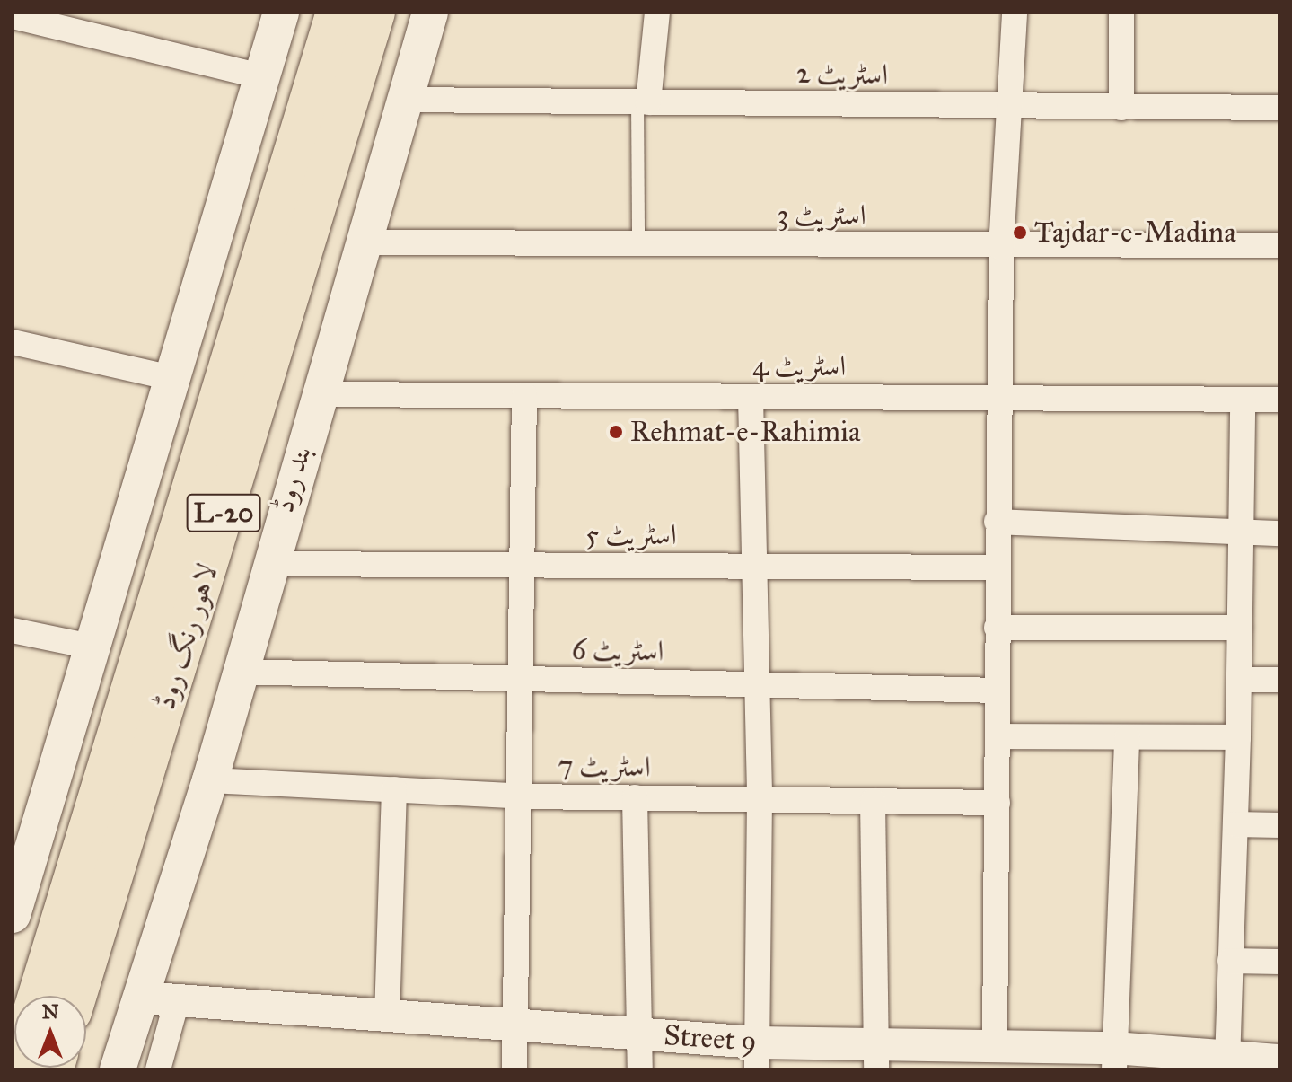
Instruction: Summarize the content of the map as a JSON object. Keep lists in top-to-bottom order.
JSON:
{
  "streets": {
    "highway": ["L-20", "لاہور رنگ روڈ"],
    "main road": ["بند روڈ"],
    "street": [
      "اسٹریٹ 2",
      "اسٹریٹ 3",
      "اسٹریٹ 4",
      "اسٹریٹ 5",
      "اسٹریٹ 6",
      "اسٹریٹ 7",
      "Street 9"
    ]
  },
  "crossings": [
    ["اسٹریٹ 2", "بند روڈ"],
    ["اسٹریٹ 3", "بند روڈ"],
    ["اسٹریٹ 4", "بند روڈ"],
    ["بند روڈ", "اسٹریٹ 5"],
    ["بند روڈ", "اسٹریٹ 6"],
    ["بند روڈ", "اسٹریٹ 7"],
    ["بند روڈ", "Street 9"]
  ],
  "places": ["Tajdar-e-Madina", "Rehmat-e-Rahimia"],
  "north": "top"
}
